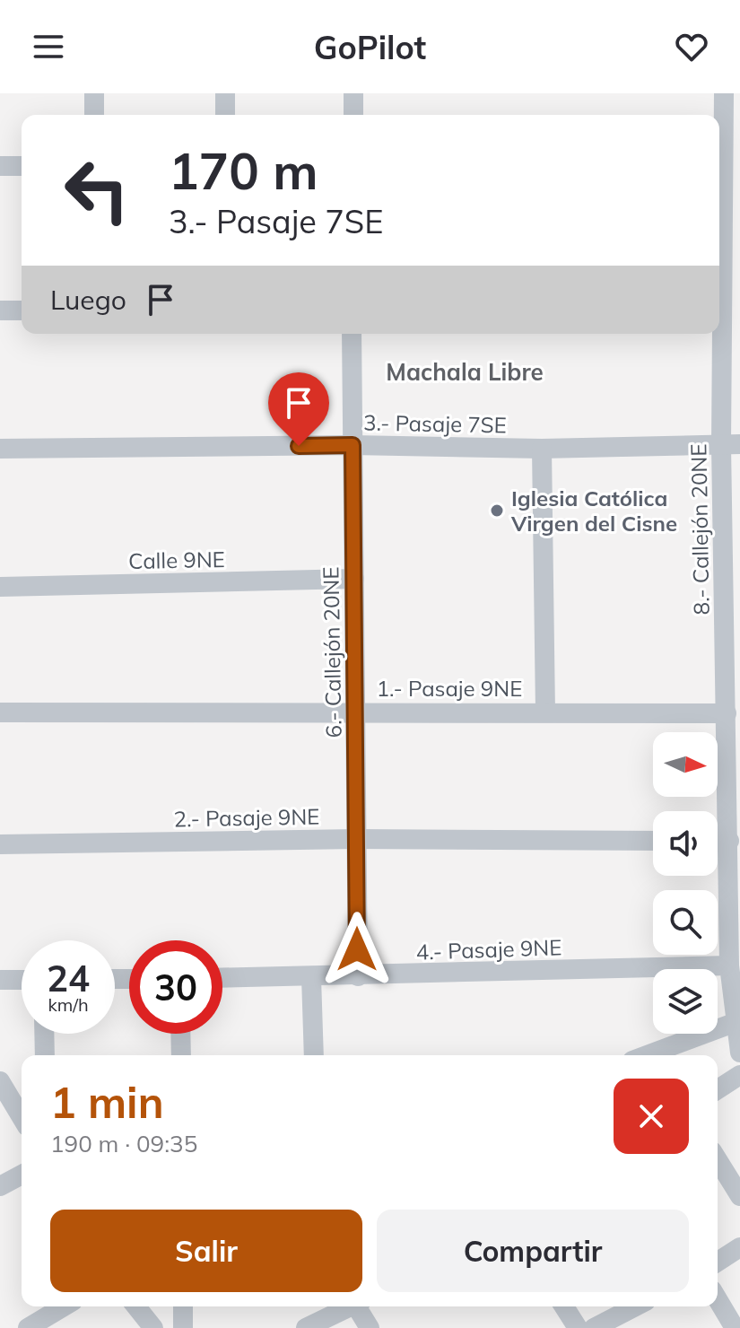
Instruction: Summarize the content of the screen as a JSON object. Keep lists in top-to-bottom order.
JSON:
{
  "streets": {
    "street": [
      "3.- Pasaje 7SE",
      "8.- Callejón 20NE",
      "Calle 9NE",
      "6.- Callejón 20NE",
      "1.- Pasaje 9NE",
      "2.- Pasaje 9NE",
      "4.- Pasaje 9NE"
    ]
  },
  "crossings": [
    ["3.- Pasaje 7SE", "8.- Callejón 20NE"],
    ["3.- Pasaje 7SE", "6.- Callejón 20NE"],
    ["8.- Callejón 20NE", "1.- Pasaje 9NE"],
    ["8.- Callejón 20NE", "4.- Pasaje 9NE"],
    ["Calle 9NE", "6.- Callejón 20NE"],
    ["6.- Callejón 20NE", "1.- Pasaje 9NE"],
    ["6.- Callejón 20NE", "2.- Pasaje 9NE"],
    ["6.- Callejón 20NE", "4.- Pasaje 9NE"]
  ],
  "districts": ["Machala Libre"],
  "places": ["Iglesia Católica Virgen del Cisne"],
  "north": "right",
  "page": {
    "header": "GoPilot",
    "turn": ["170 m", "3.- Pasaje 7SE"],
    "then": "Luego",
    "speed": "24 km/h",
    "limit": "30",
    "heading": ["1 min", "190 m · 09:35"],
    "buttons": ["Salir", "Compartir"]
  }
}
